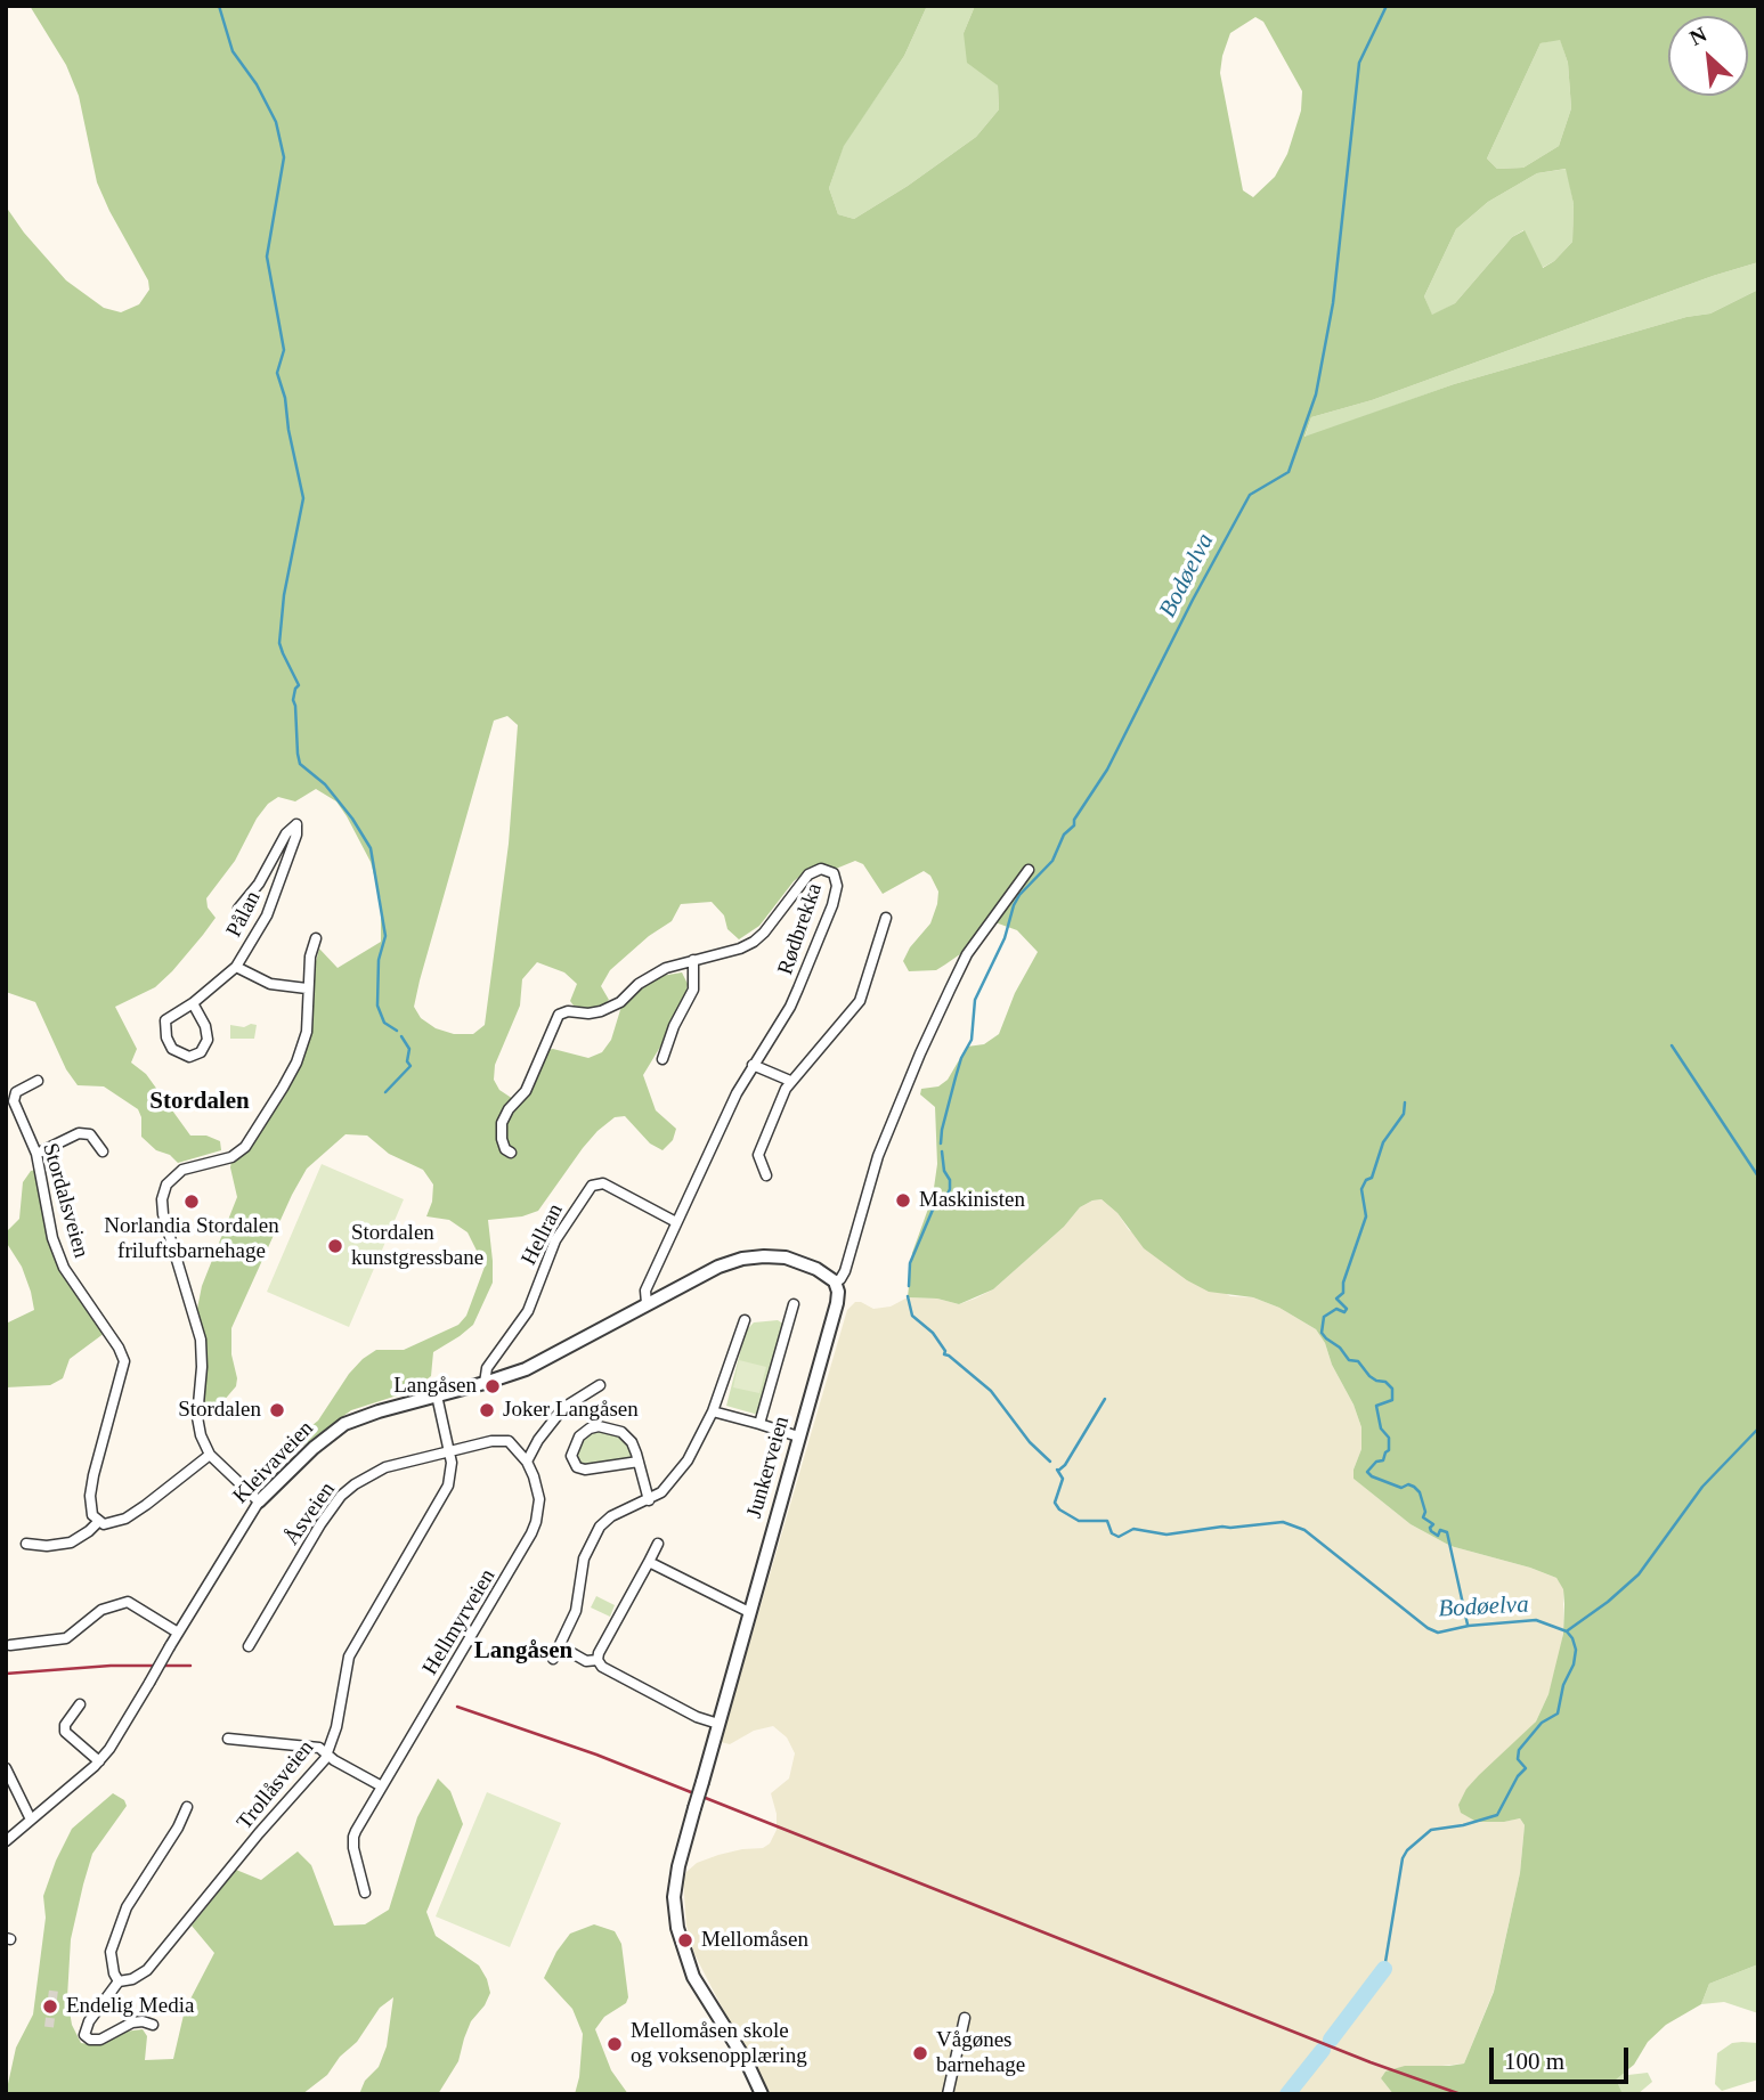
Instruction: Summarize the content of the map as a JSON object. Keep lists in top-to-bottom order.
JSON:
{
  "streets": {
    "street": [
      "Pålan",
      "Rødbrekka",
      "Stordalsveien",
      "Hellran",
      "Kleivaveien",
      "Junkerveien",
      "Åsveien",
      "Hellmyrveien",
      "Trollåsveien"
    ]
  },
  "crossings": [
    ["Rødbrekka", "Hellran"],
    ["Rødbrekka", "Kleivaveien"],
    ["Hellran", "Kleivaveien"],
    ["Kleivaveien", "Junkerveien"],
    ["Kleivaveien", "Trollåsveien"],
    ["Åsveien", "Hellmyrveien"],
    ["Åsveien", "Trollåsveien"]
  ],
  "districts": ["Stordalen", "Langåsen"],
  "water": ["Bodøelva"],
  "places": [
    "Maskinisten",
    "Norlandia Stordalen friluftsbarnehage",
    "Stordalen kunstgressbane",
    "Langåsen",
    "Stordalen",
    "Joker Langåsen",
    "Mellomåsen",
    "Endelig Media",
    "Mellomåsen skole og voksenopplæring",
    "Vågønes barnehage"
  ],
  "scale_bar": "100 m",
  "north": "top left"
}
